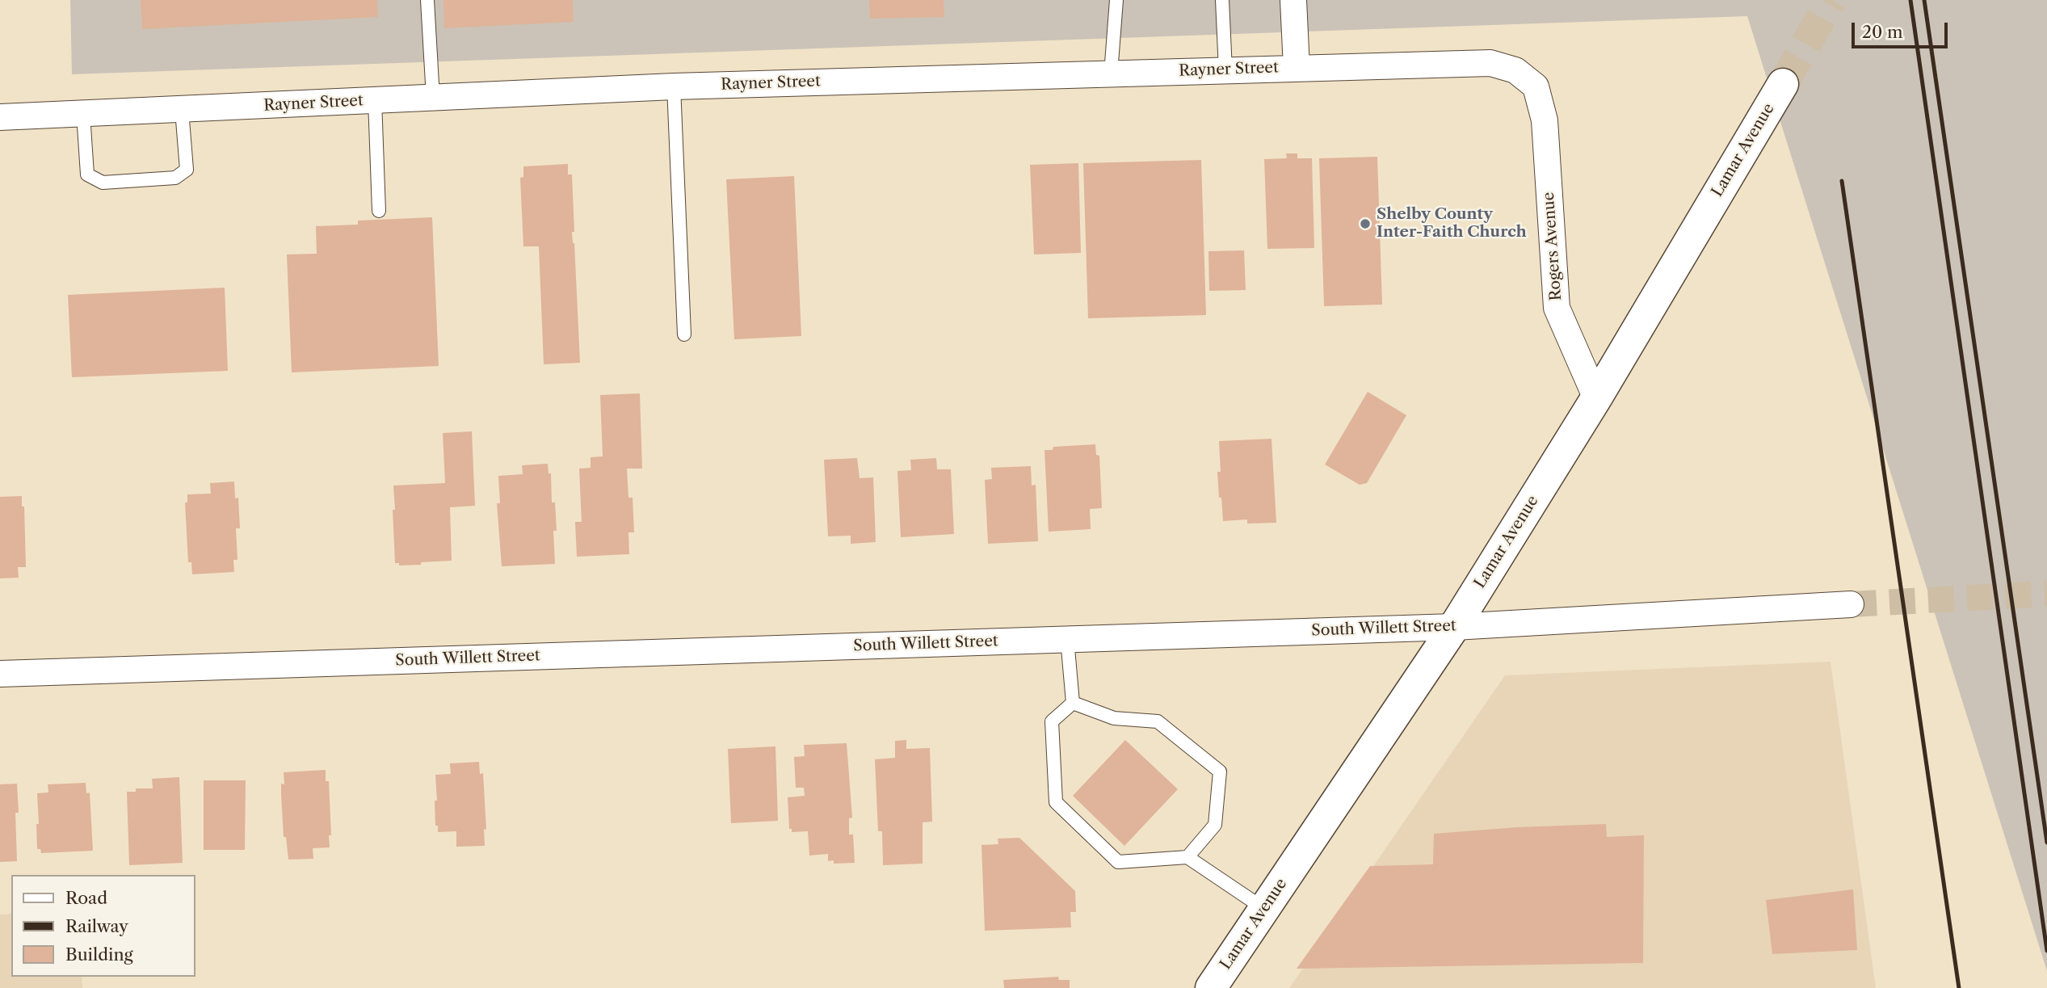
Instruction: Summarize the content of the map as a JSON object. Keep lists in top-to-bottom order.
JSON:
{
  "streets": {
    "main road": ["Lamar Avenue"],
    "street": ["Rayner Street", "Rogers Avenue", "South Willett Street"]
  },
  "crossings": [
    ["Rayner Street", "Rogers Avenue"],
    ["Lamar Avenue", "Rogers Avenue"],
    ["Lamar Avenue", "South Willett Street"]
  ],
  "places": ["Shelby County Inter-Faith Church"],
  "legend": ["Road", "Railway", "Building"],
  "scale_bar": "20 m"
}
